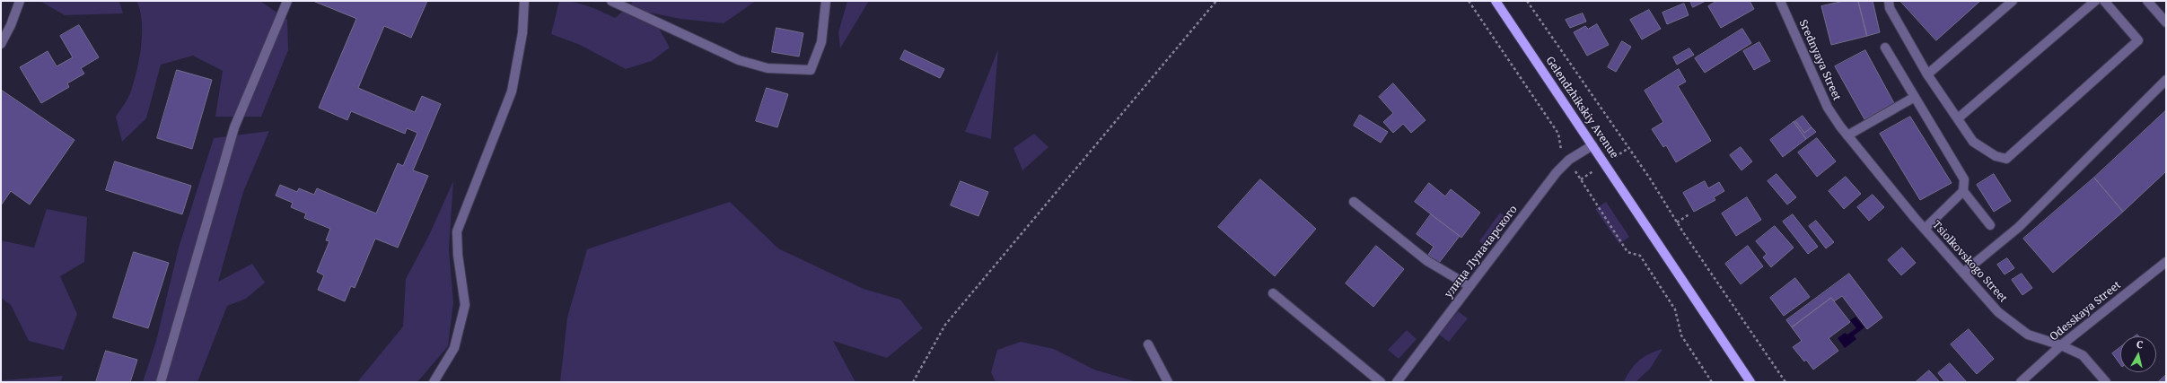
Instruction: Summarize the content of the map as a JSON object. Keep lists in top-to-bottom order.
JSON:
{
  "streets": {
    "main road": ["Gelendzhikskiy Avenue"],
    "street": [
      "Srednyaya Street",
      "улица Луначарского",
      "Tsiolkovskogo Street",
      "Odesskaya Street"
    ]
  },
  "crossings": [
    ["Srednyaya Street", "Tsiolkovskogo Street"],
    ["Gelendzhikskiy Avenue", "улица Луначарского"],
    ["Tsiolkovskogo Street", "Odesskaya Street"]
  ],
  "north": "top"
}
